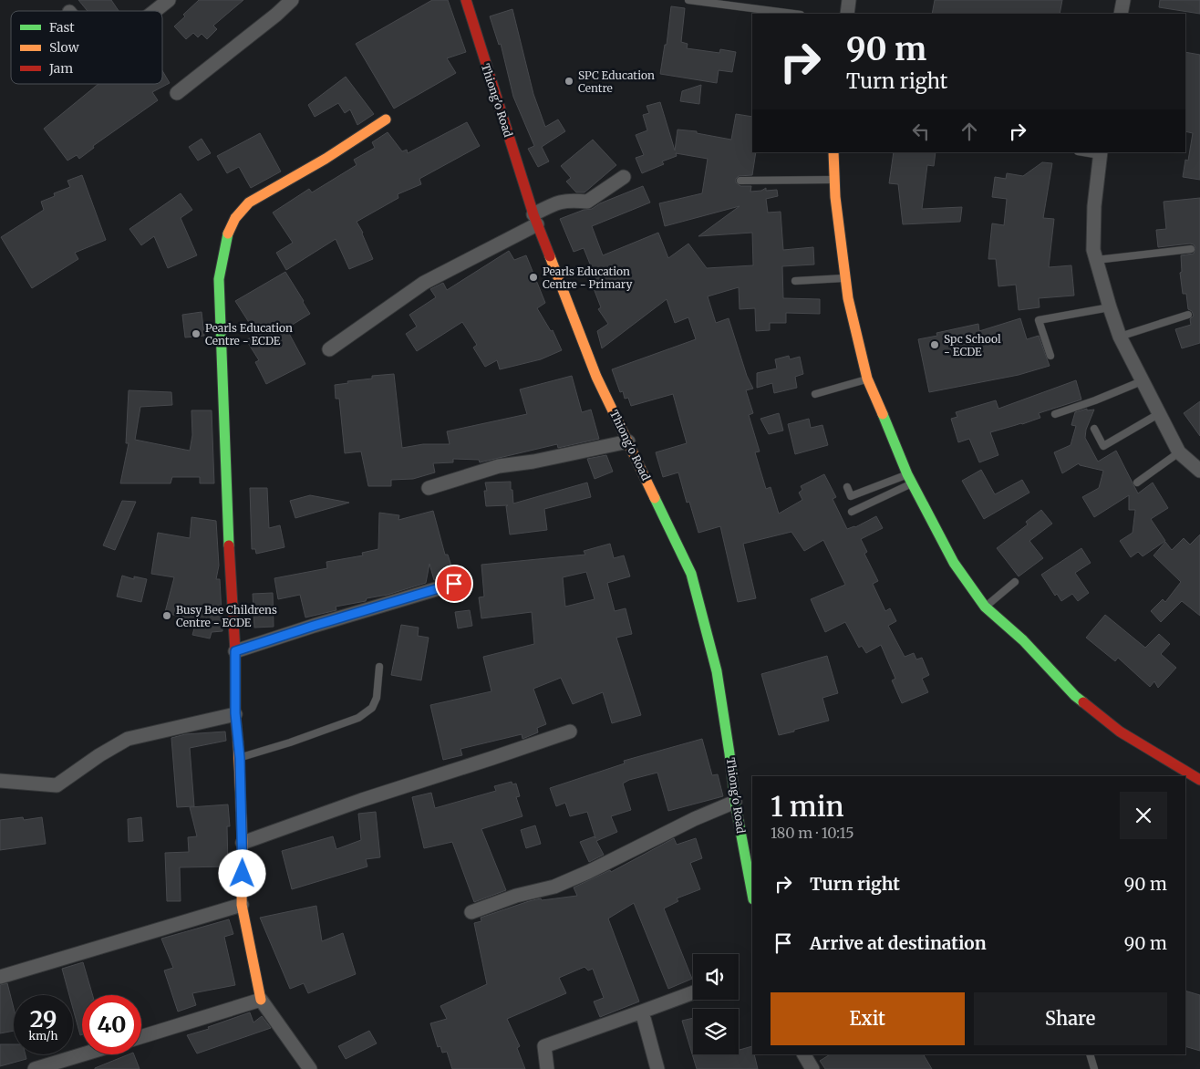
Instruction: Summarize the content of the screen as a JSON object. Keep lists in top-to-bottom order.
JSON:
{
  "streets": {
    "street": ["Thiong'o Road"]
  },
  "places": [
    "SPC Education Centre",
    "Pearls Education Centre - Primary",
    "Pearls Education Centre - ECDE",
    "Spc School - ECDE",
    "Busy Bee Childrens Centre - ECDE"
  ],
  "legend": ["Fast", "Slow", "Jam"],
  "page": {
    "turn": ["90 m", "Turn right"],
    "heading": ["1 min", "180 m · 10:15"],
    "list": [
      {
        "name": "Turn right",
        "value": "90 m"
      },
      {
        "name": "Arrive at destination",
        "value": "90 m"
      }
    ],
    "buttons": ["Exit", "Share"],
    "speed": "29 km/h",
    "limit": "40"
  }
}
